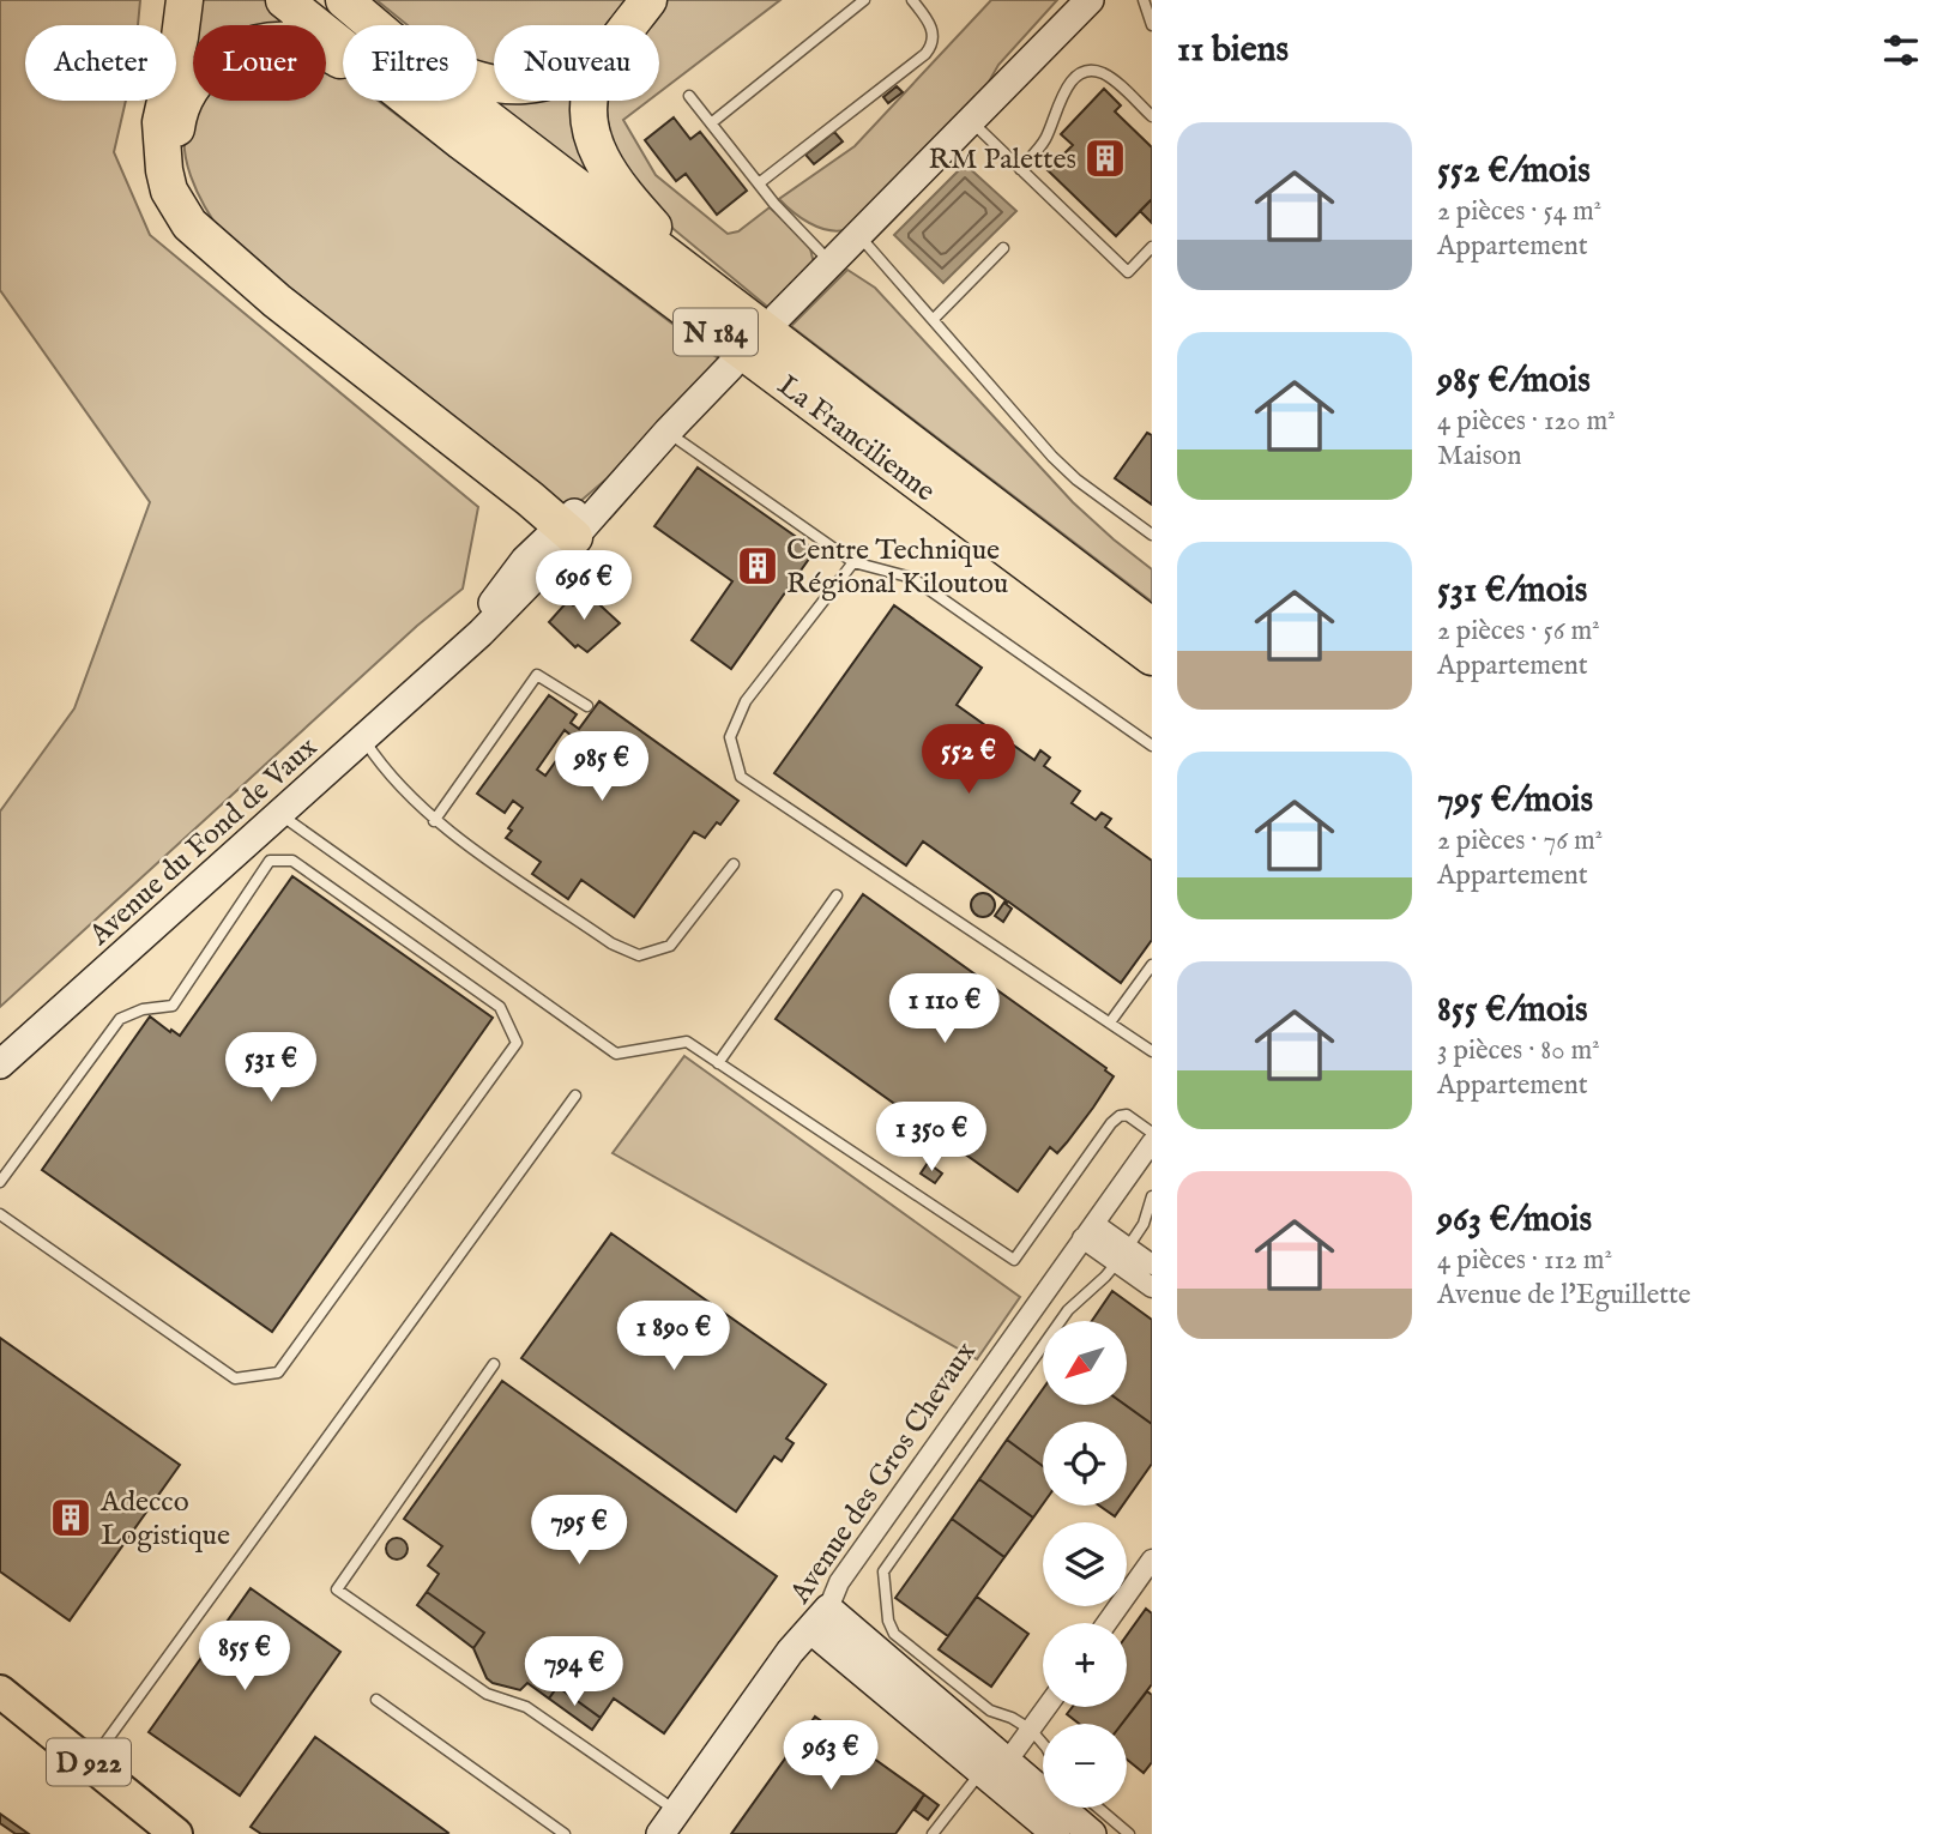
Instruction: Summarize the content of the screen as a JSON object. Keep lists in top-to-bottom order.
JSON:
{
  "streets": {
    "highway": ["N 184", "La Francilienne"],
    "main road": ["D 922"],
    "street": ["Avenue du Fond de Vaux", "Avenue des Gros Chevaux"]
  },
  "places": {
    "building": ["RM Palettes", "Centre Technique Régional Kiloutou", "Adecco Logistique"]
  },
  "north": "bottom left",
  "page": {
    "heading": "11 biens",
    "chip": [
      "Acheter",
      "Louer",
      "Filtres",
      "Nouveau"
    ],
    "list": [
      {
        "name": "552 €/mois",
        "note": "2 pièces · 54 m² · Appartement"
      },
      {
        "name": "985 €/mois",
        "note": "4 pièces · 120 m² · Maison"
      },
      {
        "name": "531 €/mois",
        "note": "2 pièces · 56 m² · Appartement"
      },
      {
        "name": "795 €/mois",
        "note": "2 pièces · 76 m² · Appartement"
      },
      {
        "name": "855 €/mois",
        "note": "3 pièces · 80 m² · Appartement"
      },
      {
        "name": "963 €/mois",
        "note": "4 pièces · 112 m² · Avenue de l'Eguillette"
      }
    ],
    "price": [
      "696 €",
      "552 €",
      "985 €",
      "1 110 €",
      "531 €",
      "1 350 €",
      "1 890 €",
      "795 €",
      "855 €",
      "794 €",
      "963 €"
    ],
    "map_buttons": ["+", "−"]
  }
}
